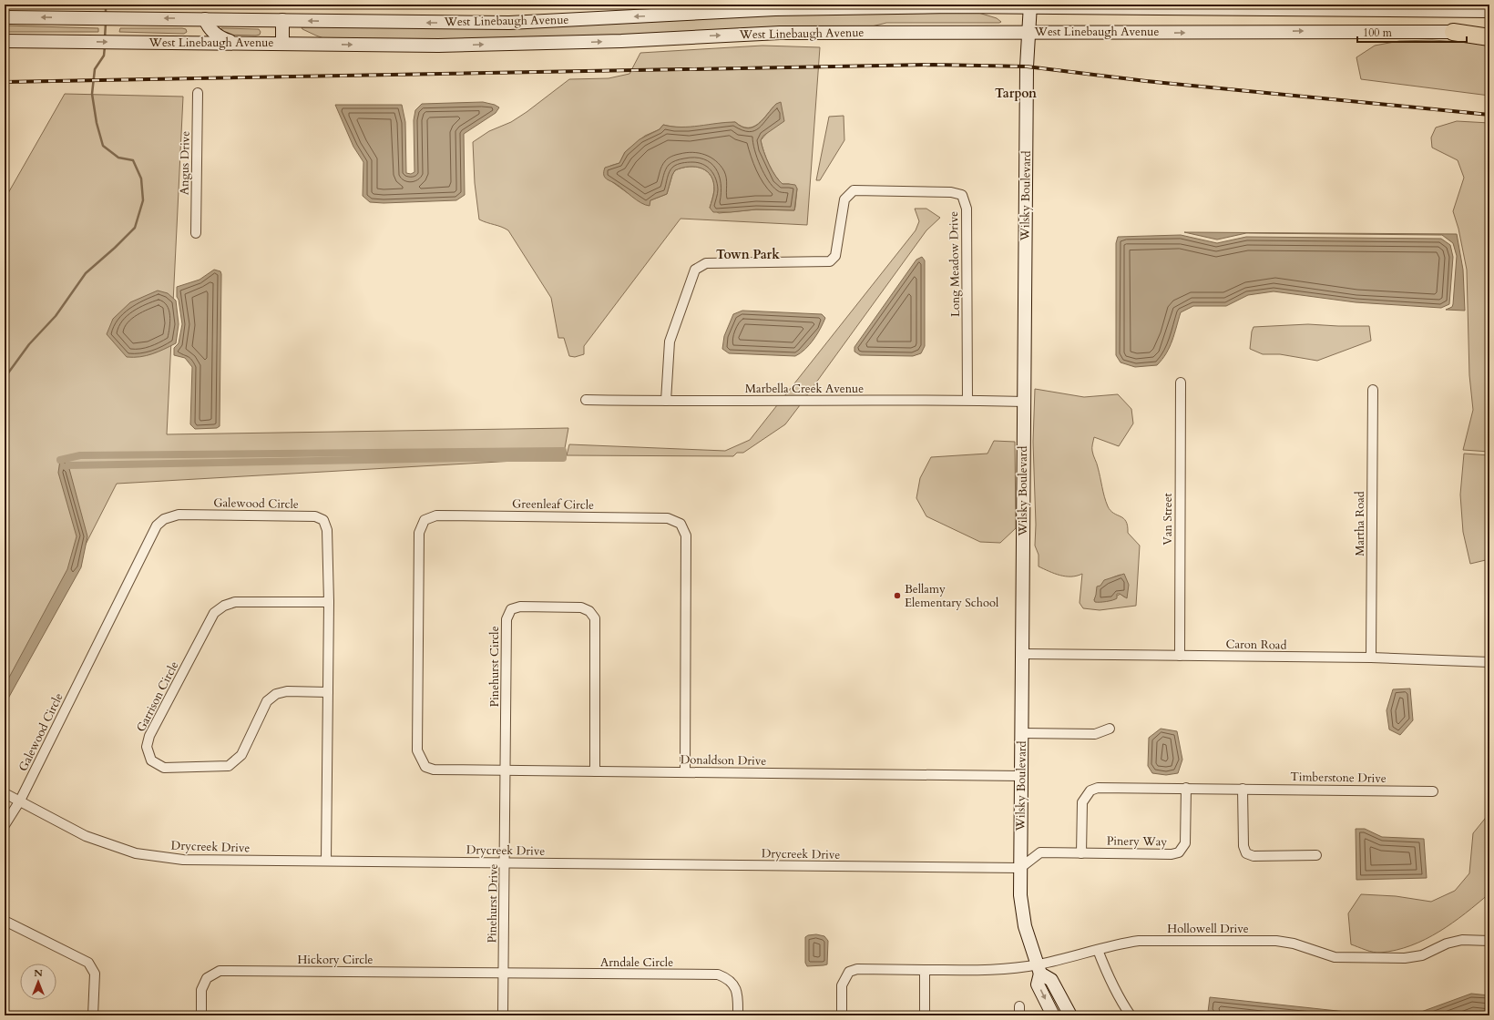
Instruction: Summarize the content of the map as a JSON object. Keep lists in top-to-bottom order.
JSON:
{
  "streets": {
    "main road": ["West Linebaugh Avenue", "Wilsky Boulevard"],
    "street": [
      "Angus Drive",
      "Long Meadow Drive",
      "Marbella Creek Avenue",
      "Galewood Circle",
      "Greenleaf Circle",
      "Van Street",
      "Martha Road",
      "Caron Road",
      "Pinehurst Circle",
      "Garrison Circle",
      "Donaldson Drive",
      "Timberstone Drive",
      "Pinery Way",
      "Drycreek Drive",
      "Pinehurst Drive",
      "Hollowell Drive",
      "Hickory Circle",
      "Arndale Circle"
    ]
  },
  "crossings": [
    ["West Linebaugh Avenue", "Wilsky Boulevard"],
    ["Wilsky Boulevard", "Marbella Creek Avenue"],
    ["Wilsky Boulevard", "Caron Road"],
    ["Wilsky Boulevard", "Donaldson Drive"],
    ["Wilsky Boulevard", "Pinery Way"],
    ["Wilsky Boulevard", "Drycreek Drive"],
    ["Wilsky Boulevard", "Hollowell Drive"],
    ["Long Meadow Drive", "Marbella Creek Avenue"],
    ["Galewood Circle", "Garrison Circle"],
    ["Galewood Circle", "Drycreek Drive"],
    ["Greenleaf Circle", "Donaldson Drive"],
    ["Van Street", "Caron Road"],
    ["Martha Road", "Caron Road"],
    ["Pinehurst Circle", "Donaldson Drive"],
    ["Pinehurst Circle", "Pinehurst Drive"],
    ["Donaldson Drive", "Pinehurst Drive"],
    ["Pinery Way", "Drycreek Drive"],
    ["Drycreek Drive", "Pinehurst Drive"],
    ["Pinehurst Drive", "Hickory Circle"],
    ["Pinehurst Drive", "Arndale Circle"],
    ["Hickory Circle", "Arndale Circle"]
  ],
  "districts": ["Tarpon", "Town Park"],
  "places": ["Bellamy Elementary School"],
  "scale_bar": "100 m",
  "north": "top"
}
